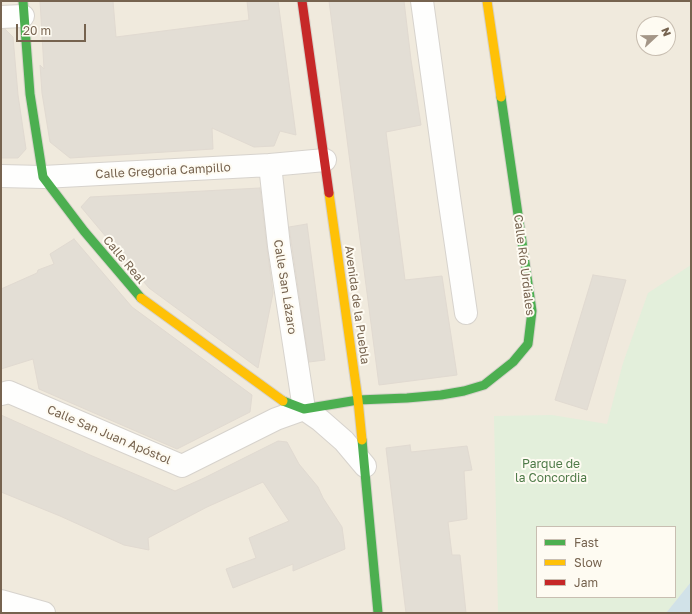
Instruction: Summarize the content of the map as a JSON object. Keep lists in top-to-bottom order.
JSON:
{
  "streets": {
    "street": [
      "Calle Gregoria Campillo",
      "Calle Real",
      "Calle Río Urdiales",
      "Calle San Lázaro",
      "Avenida de la Puebla",
      "Calle San Juan Apóstol"
    ]
  },
  "crossings": [
    ["Calle Gregoria Campillo", "Calle Real"],
    ["Calle Gregoria Campillo", "Calle San Lázaro"],
    ["Calle Gregoria Campillo", "Avenida de la Puebla"],
    ["Calle Real", "Calle San Lázaro"],
    ["Calle Real", "Calle San Juan Apóstol"],
    ["Calle Río Urdiales", "Avenida de la Puebla"],
    ["Calle San Lázaro", "Calle San Juan Apóstol"]
  ],
  "parks": ["Parque de la Concordia"],
  "legend": ["Fast", "Slow", "Jam"],
  "scale_bar": "20 m",
  "north": "right"
}
